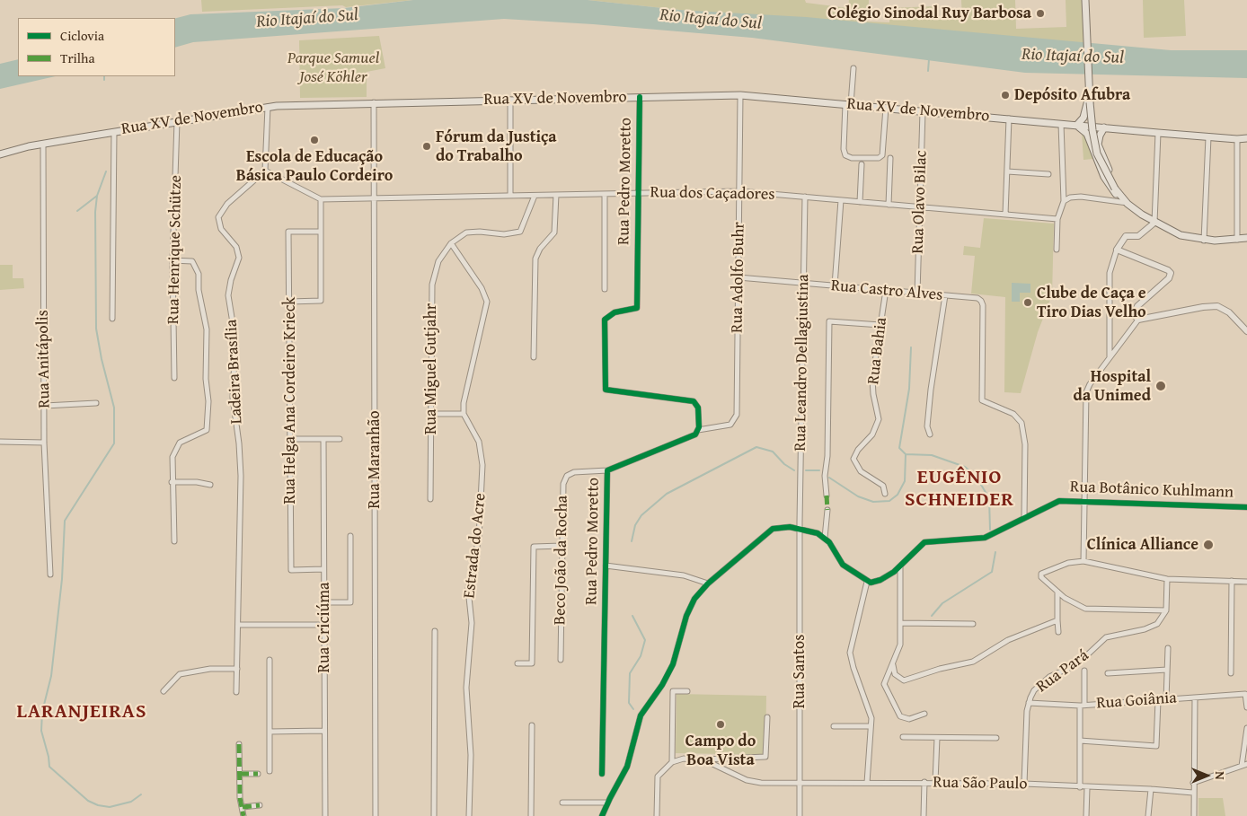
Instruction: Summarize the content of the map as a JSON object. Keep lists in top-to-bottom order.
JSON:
{
  "streets": {
    "main road": ["Rua XV de Novembro"],
    "street": [
      "Rua Pedro Moretto",
      "Rua dos Caçadores",
      "Rua Olavo Bilac",
      "Rua Henrique Schütze",
      "Rua Adolfo Buhr",
      "Rua Castro Alves",
      "Rua Bahia",
      "Rua Anitápolis",
      "Rua Leandro Dellagiustina",
      "Rua Miguel Gutjahr",
      "Ladeira Brasília",
      "Rua Helga Ana Cordeiro Krieck",
      "Rua Maranhão",
      "Rua Botânico Kuhlmann",
      "Estrada do Acre",
      "Beco João da Rocha",
      "Rua Criciúma",
      "Rua Santos",
      "Rua Pará",
      "Rua Goiânia",
      "Rua São Paulo"
    ]
  },
  "crossings": [
    ["Rua XV de Novembro", "Rua Pedro Moretto"],
    ["Rua XV de Novembro", "Rua Olavo Bilac"],
    ["Rua XV de Novembro", "Rua Henrique Schütze"],
    ["Rua XV de Novembro", "Rua Adolfo Buhr"],
    ["Rua XV de Novembro", "Rua Anitápolis"],
    ["Rua XV de Novembro", "Rua Maranhão"],
    ["Rua Pedro Moretto", "Rua dos Caçadores"],
    ["Rua Pedro Moretto", "Rua Adolfo Buhr"],
    ["Rua Pedro Moretto", "Beco João da Rocha"],
    ["Rua dos Caçadores", "Rua Olavo Bilac"],
    ["Rua dos Caçadores", "Rua Adolfo Buhr"],
    ["Rua dos Caçadores", "Rua Leandro Dellagiustina"],
    ["Rua dos Caçadores", "Ladeira Brasília"],
    ["Rua dos Caçadores", "Rua Maranhão"],
    ["Rua Olavo Bilac", "Rua Castro Alves"],
    ["Rua Adolfo Buhr", "Rua Castro Alves"],
    ["Rua Castro Alves", "Rua Bahia"],
    ["Rua Castro Alves", "Rua Leandro Dellagiustina"],
    ["Rua Castro Alves", "Rua Botânico Kuhlmann"],
    ["Rua Leandro Dellagiustina", "Rua Santos"],
    ["Rua Helga Ana Cordeiro Krieck", "Rua Criciúma"],
    ["Rua Santos", "Rua São Paulo"],
    ["Rua Pará", "Rua Goiânia"],
    ["Rua Pará", "Rua São Paulo"]
  ],
  "districts": ["EUGÊNIO SCHNEIDER", "LARANJEIRAS"],
  "water": ["Rio Itajaí do Sul"],
  "parks": ["Parque Samuel José Köhler"],
  "places": [
    "Colégio Sinodal Ruy Barbosa",
    "Depósito Afubra",
    "Escola de Educação Básica Paulo Cordeiro",
    "Fórum da Justiça do Trabalho",
    "Clube de Caça e Tiro Dias Velho",
    "Hospital da Unimed",
    "Clínica Alliance",
    "Campo do Boa Vista"
  ],
  "legend": ["Ciclovia", "Trilha"],
  "north": "right"
}
